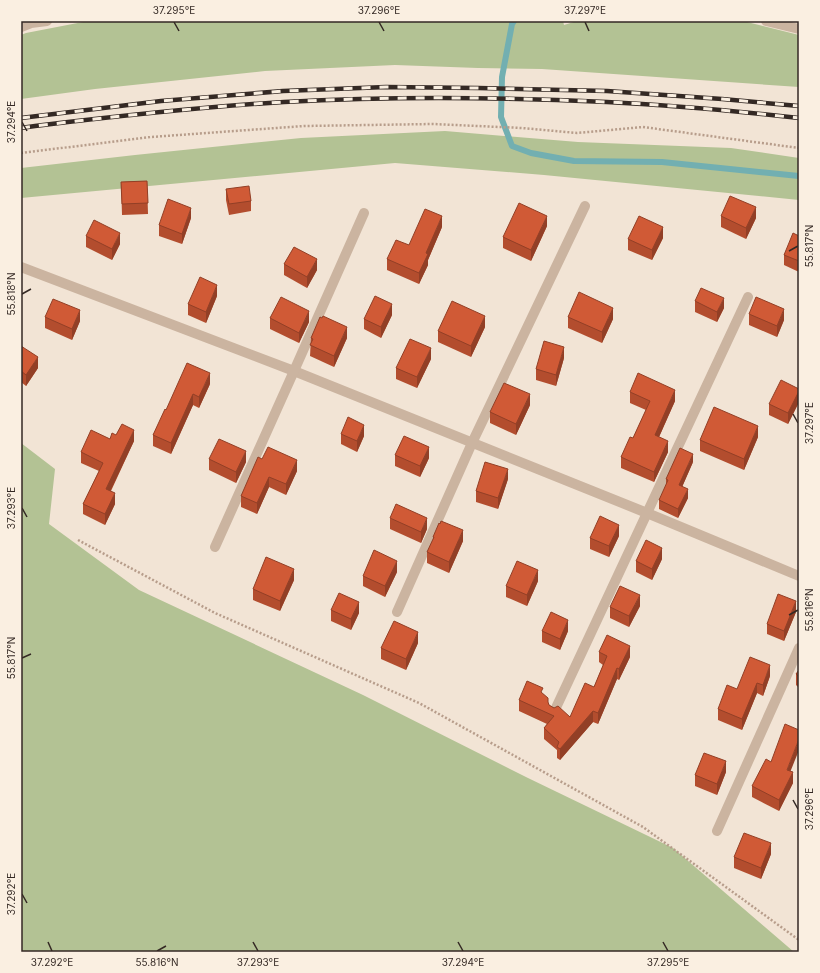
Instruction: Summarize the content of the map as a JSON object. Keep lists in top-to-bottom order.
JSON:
{
  "coordinates": [
    "37.295°E",
    "37.296°E",
    "37.297°E",
    "37.294°E",
    "55.817°N",
    "55.818°N",
    "37.293°E",
    "55.816°N",
    "37.292°E"
  ]
}
